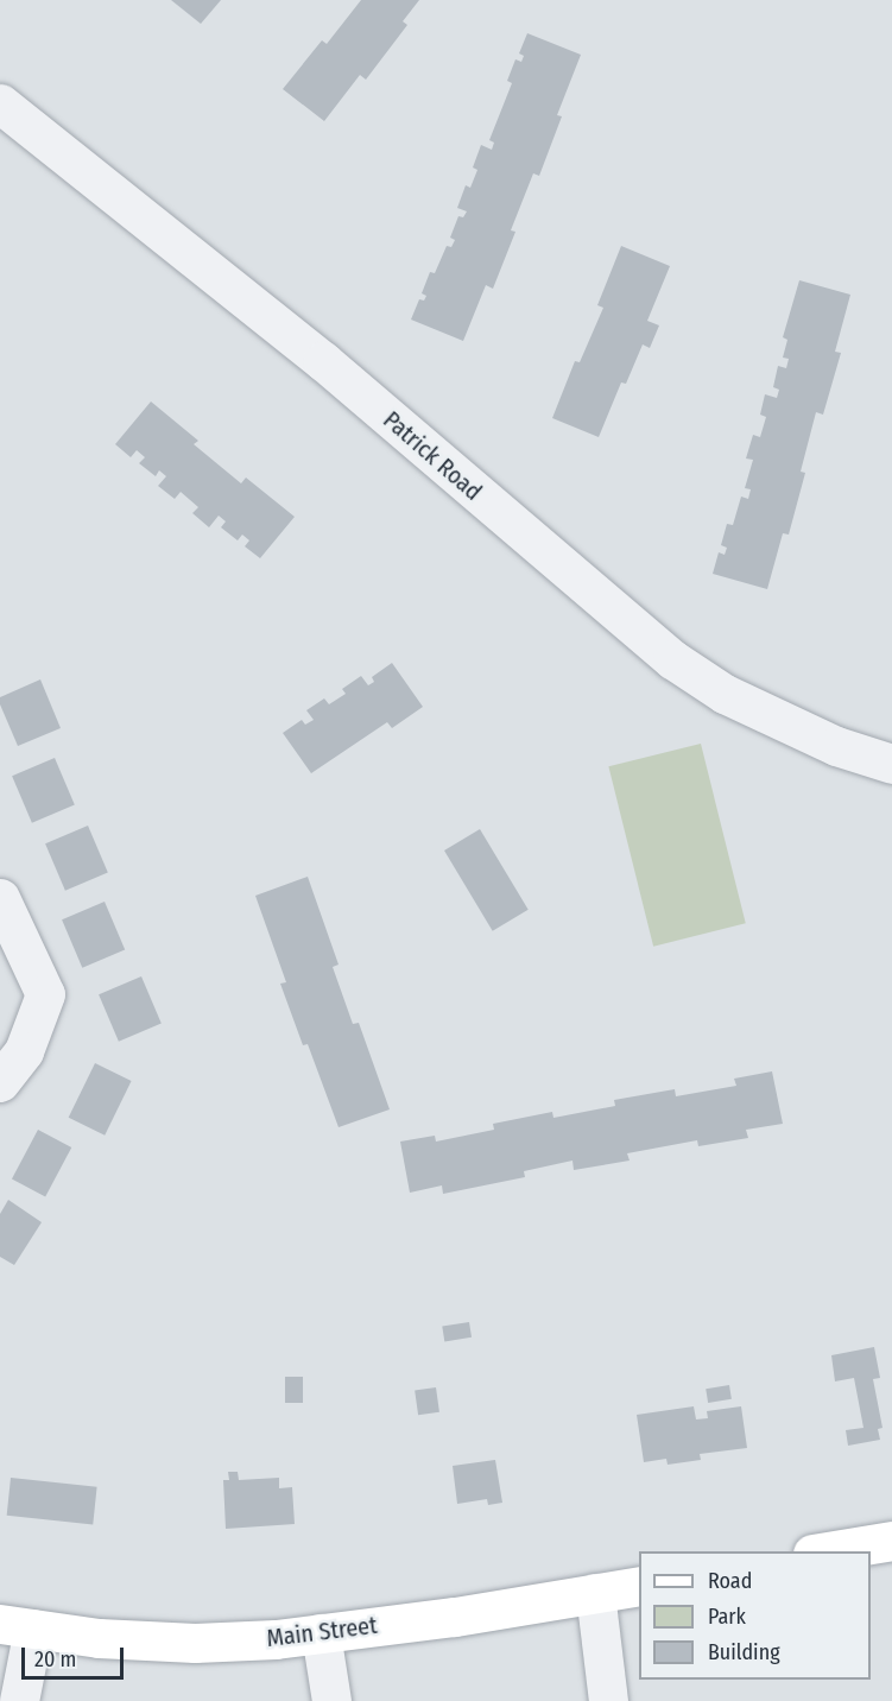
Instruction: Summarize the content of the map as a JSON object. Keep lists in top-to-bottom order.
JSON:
{
  "streets": {
    "main road": ["Main Street"],
    "street": ["Patrick Road"]
  },
  "legend": ["Road", "Park", "Building"],
  "scale_bar": "20 m"
}
